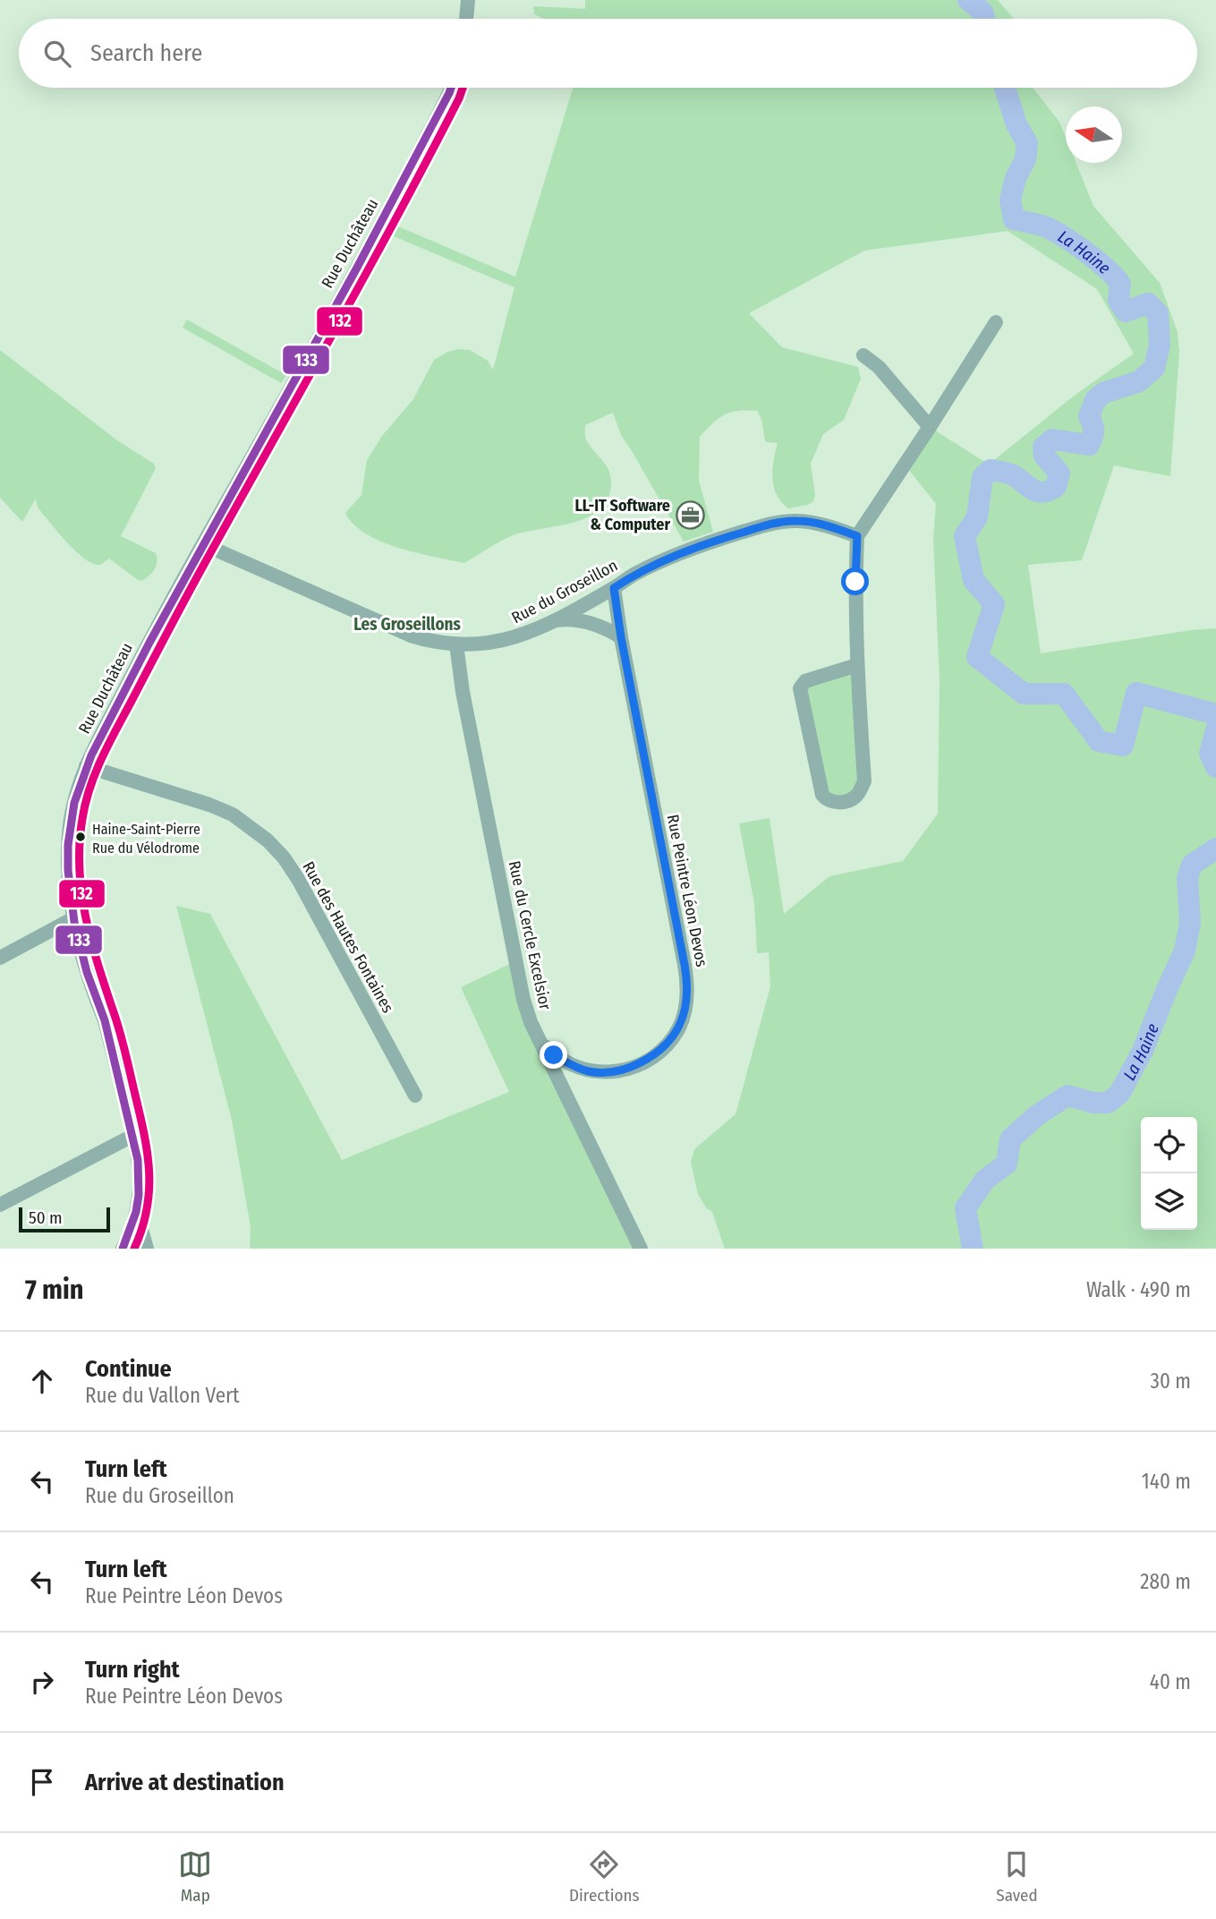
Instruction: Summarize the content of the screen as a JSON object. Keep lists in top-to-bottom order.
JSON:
{
  "streets": {
    "street": [
      "Rue Duchâteau",
      "Rue du Groseillon",
      "Rue Peintre Léon Devos",
      "Rue du Cercle Excelsior",
      "Rue des Hautes Fontaines"
    ]
  },
  "crossings": [
    ["Rue Duchâteau", "Rue du Groseillon"],
    ["Rue Duchâteau", "Rue des Hautes Fontaines"],
    ["Rue du Groseillon", "Rue Peintre Léon Devos"],
    ["Rue du Groseillon", "Rue du Cercle Excelsior"],
    ["Rue Peintre Léon Devos", "Rue du Cercle Excelsior"]
  ],
  "districts": ["Les Groseillons"],
  "water": ["La Haine"],
  "places": {
    "office": ["LL-IT Software & Computer"],
    "other": ["Haine-Saint-Pierre Rue du Vélodrome"]
  },
  "lines": ["transit line 133", "transit line 132"],
  "scale_bar": "50 m",
  "north": "left",
  "page": {
    "search": "Search here",
    "scale": "50 m",
    "heading": ["7 min", "Walk · 490 m"],
    "list": [
      ["Continue", "Rue du Vallon Vert", "30 m"],
      ["Turn left", "Rue du Groseillon", "140 m"],
      ["Turn left", "Rue Peintre Léon Devos", "280 m"],
      ["Turn right", "Rue Peintre Léon Devos", "40 m"],
      "Arrive at destination"
    ],
    "nav": ["Map", "Directions", "Saved"]
  }
}
